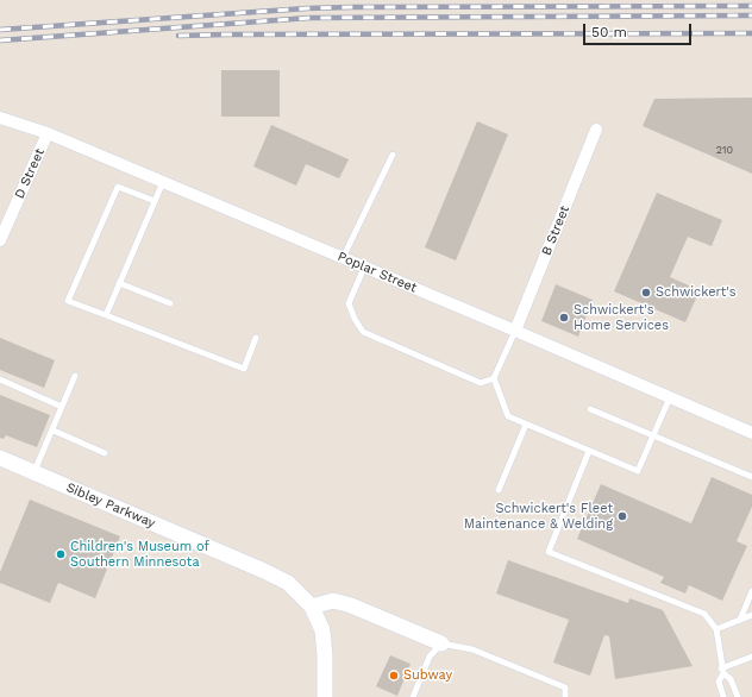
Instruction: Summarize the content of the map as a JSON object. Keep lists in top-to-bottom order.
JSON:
{
  "streets": {
    "street": [
      "D Street",
      "B Street",
      "Poplar Street",
      "Sibley Parkway"
    ]
  },
  "crossings": [
    ["D Street", "Poplar Street"],
    ["B Street", "Poplar Street"]
  ],
  "places": [
    "Schwickert's",
    "Schwickert's Home Services",
    "Schwickert's Fleet Maintenance & Welding",
    "Children's Museum of Southern Minnesota",
    "Subway"
  ],
  "house_numbers": ["210"],
  "scale_bar": "50 m"
}
